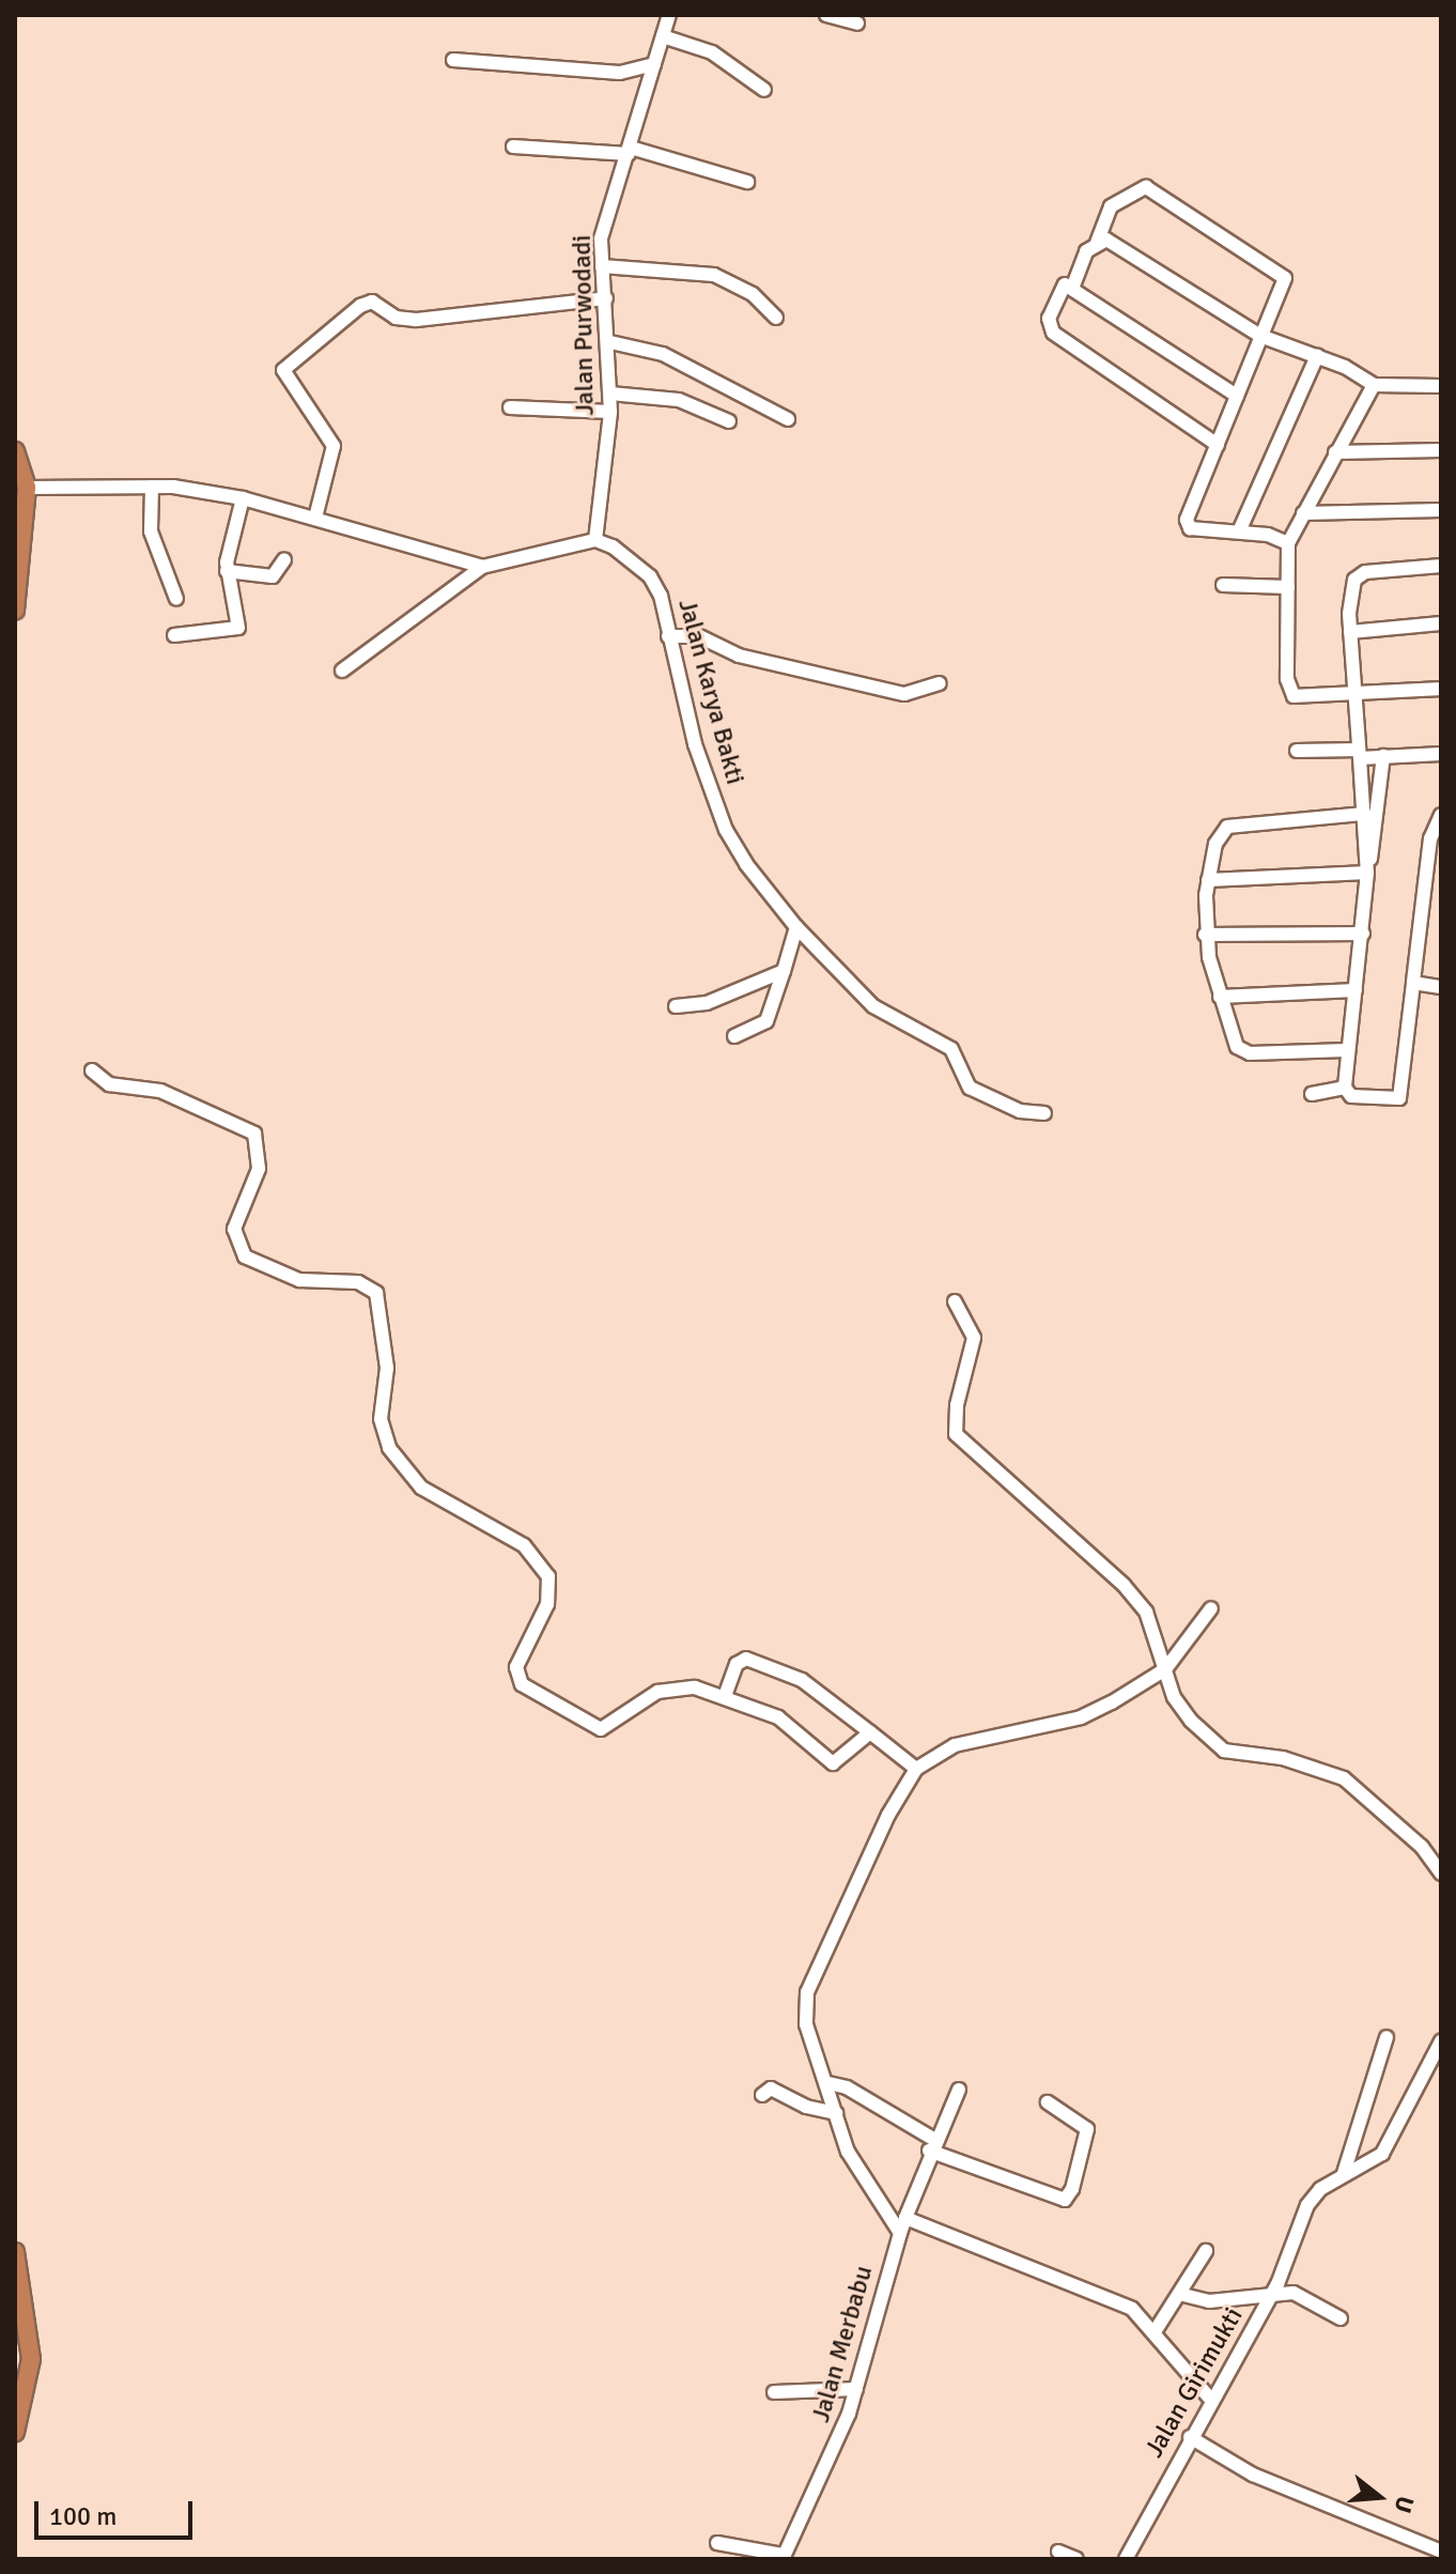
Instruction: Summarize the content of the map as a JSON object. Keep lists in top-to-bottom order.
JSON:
{
  "streets": {
    "street": [
      "Jalan Purwodadi",
      "Jalan Karya Bakti",
      "Jalan Merbabu",
      "Jalan Girimukti"
    ]
  },
  "crossings": [
    ["Jalan Purwodadi", "Jalan Karya Bakti"]
  ],
  "scale_bar": "100 m",
  "north": "right"
}
